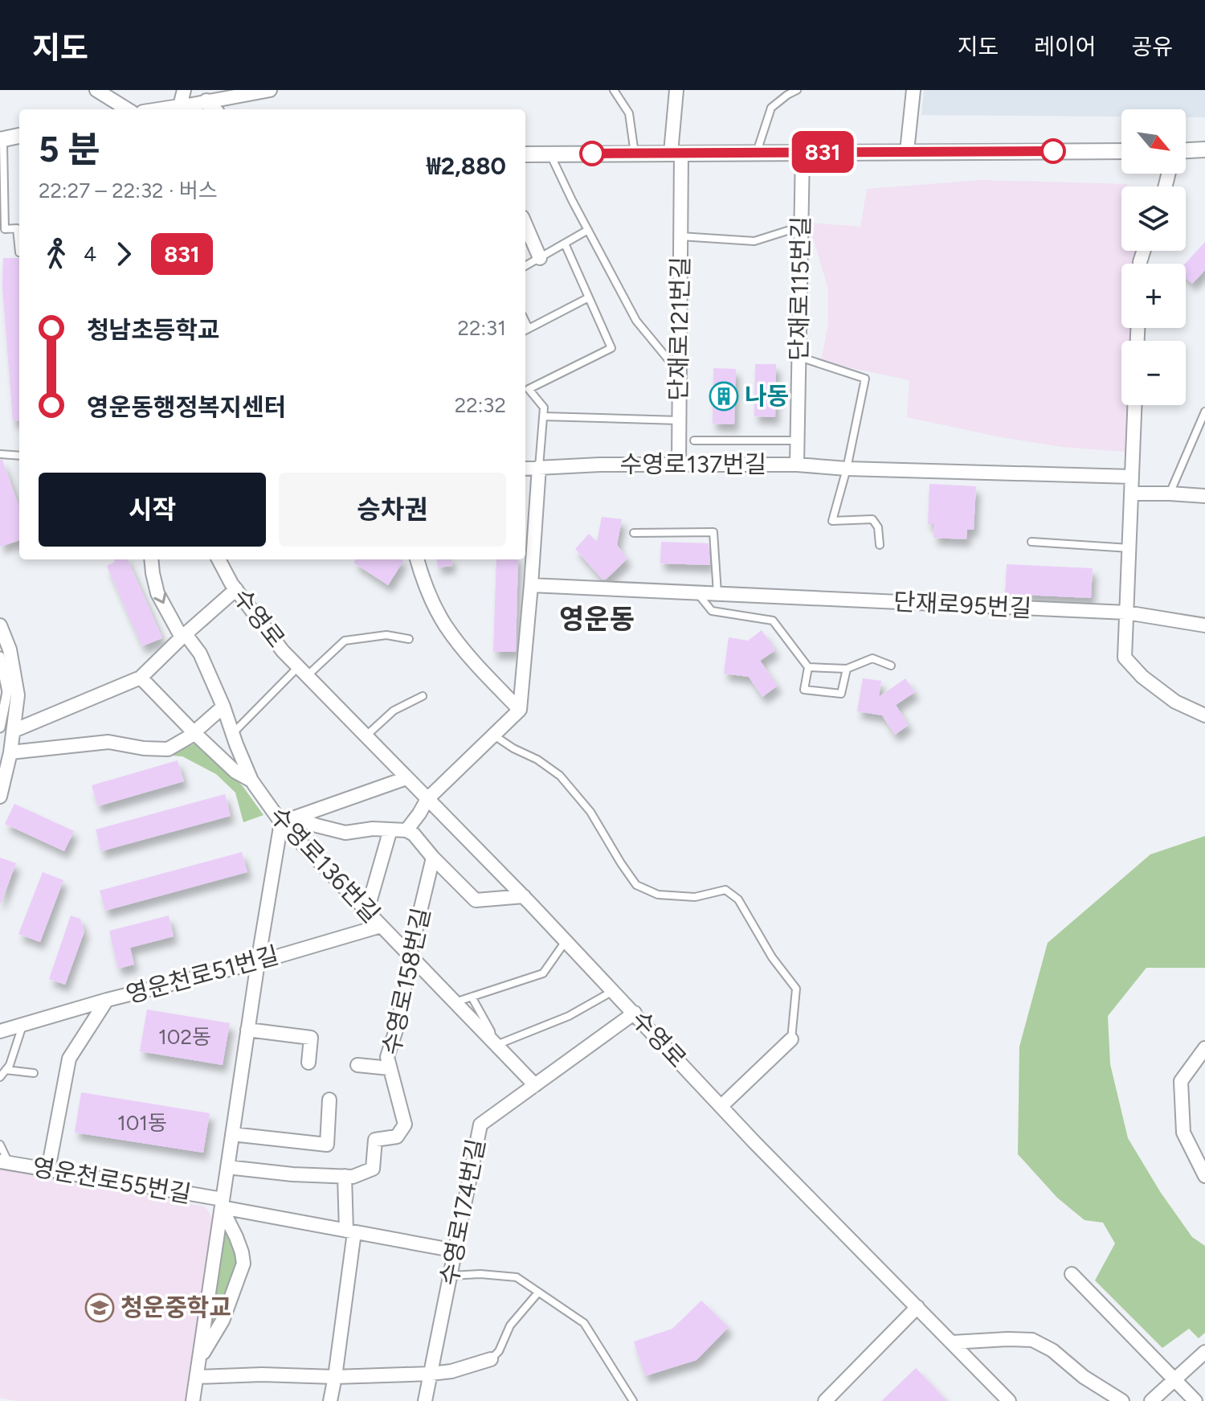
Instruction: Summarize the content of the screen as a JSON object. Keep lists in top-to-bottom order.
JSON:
{
  "streets": {
    "street": [
      "단재로115번길",
      "단재로121번길",
      "수영로137번길",
      "단재로95번길",
      "수영로",
      "수영로136번길",
      "영운천로51번길",
      "수영로158번길",
      "영운천로55번길",
      "수영로174번길"
    ]
  },
  "crossings": [
    ["단재로115번길", "단재로121번길"],
    ["단재로115번길", "수영로137번길"],
    ["단재로121번길", "수영로137번길"],
    ["수영로", "수영로158번길"],
    ["수영로", "수영로174번길"],
    ["수영로136번길", "영운천로51번길"],
    ["수영로136번길", "수영로158번길"],
    ["수영로136번길", "수영로174번길"],
    ["영운천로55번길", "수영로174번길"]
  ],
  "districts": ["영운동"],
  "places": {
    "building": ["나동"],
    "school or university": ["청운중학교"]
  },
  "lines": ["bus line 831"],
  "house_numbers": ["102동", "101동"],
  "north": "bottom right",
  "page": {
    "header": "지도",
    "nav": ["지도", "레이어", "공유"],
    "on_map": "831",
    "map_buttons": ["+", "−"],
    "heading": ["5 분", "22:27 – 22:32 · 버스", "₩2,880"],
    "legs": ["4", "831"],
    "list": [
      {
        "name": "청남초등학교",
        "value": "22:31"
      },
      {
        "name": "영운동행정복지센터",
        "value": "22:32"
      }
    ],
    "buttons": ["시작", "승차권"]
  }
}
